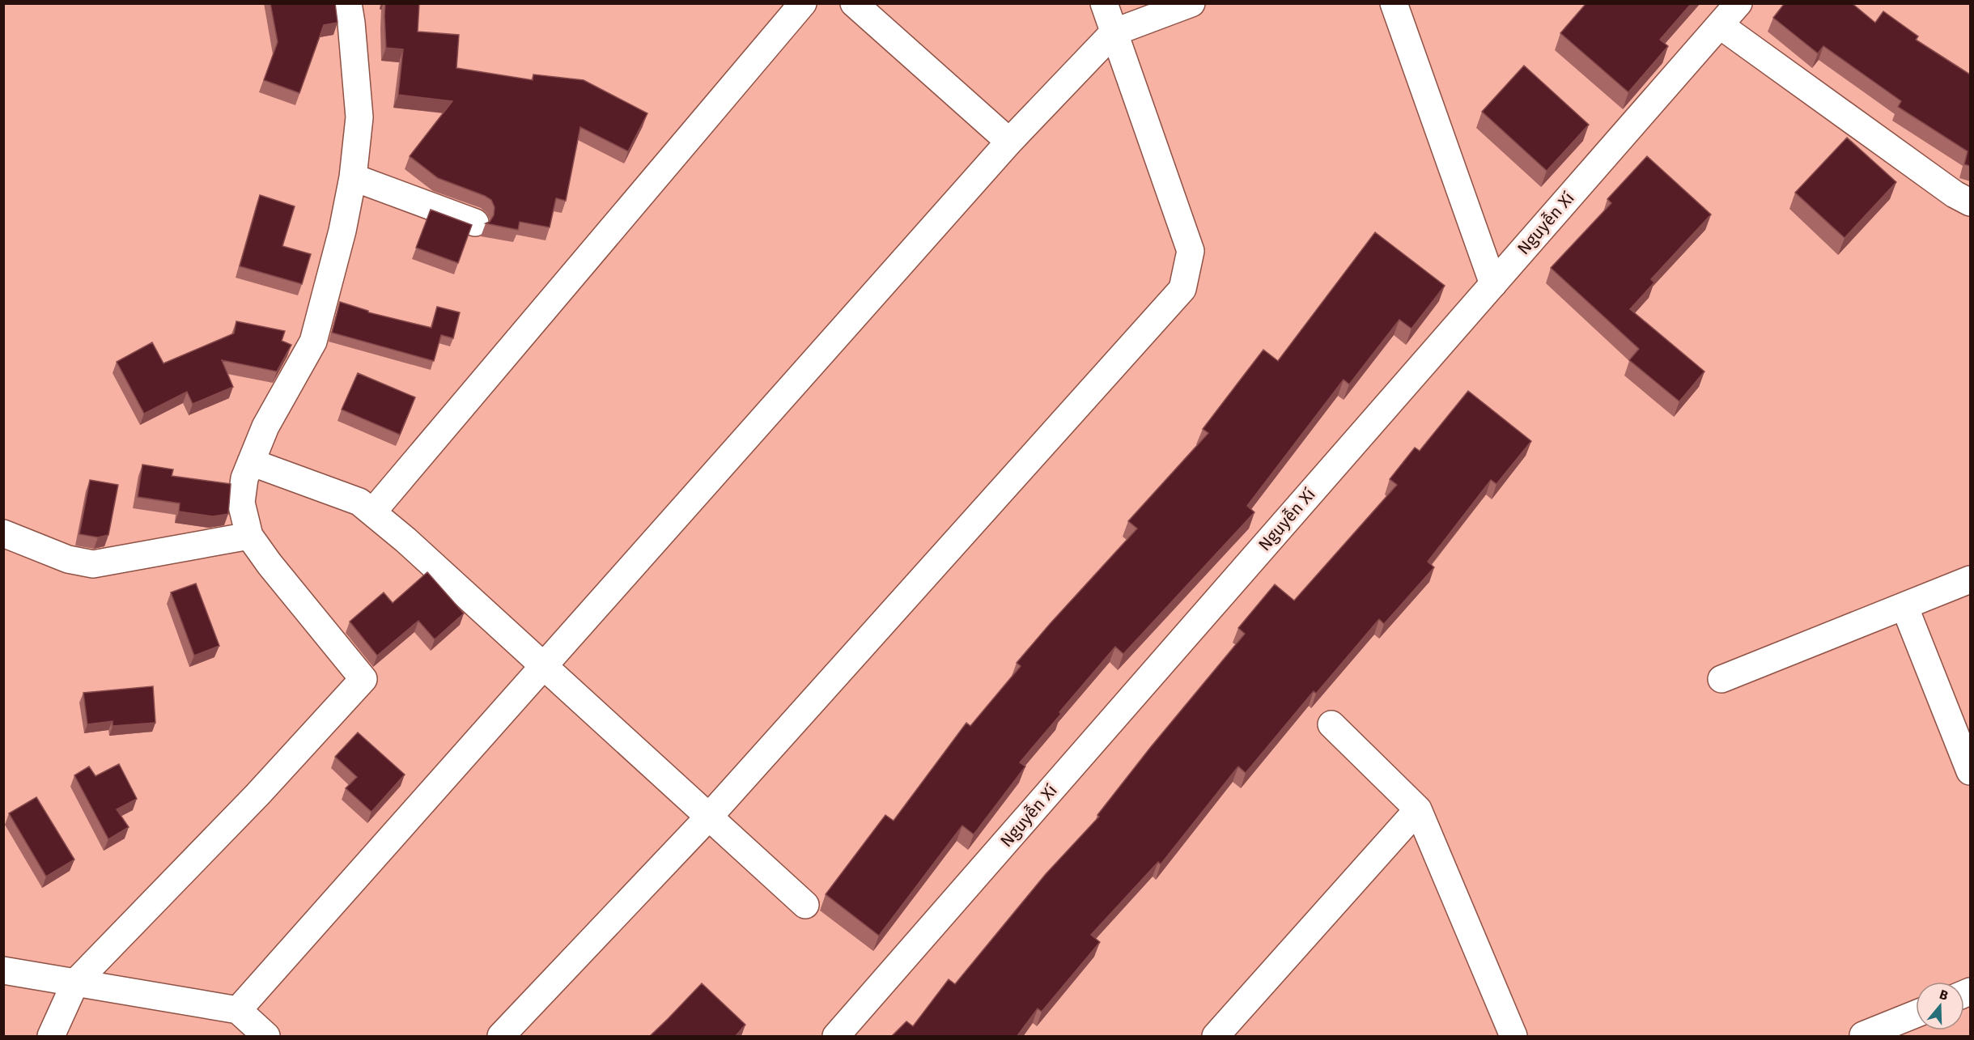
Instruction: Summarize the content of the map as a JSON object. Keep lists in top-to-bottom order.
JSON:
{
  "streets": {
    "street": ["Nguyễn Xí"]
  },
  "north": "top"
}
